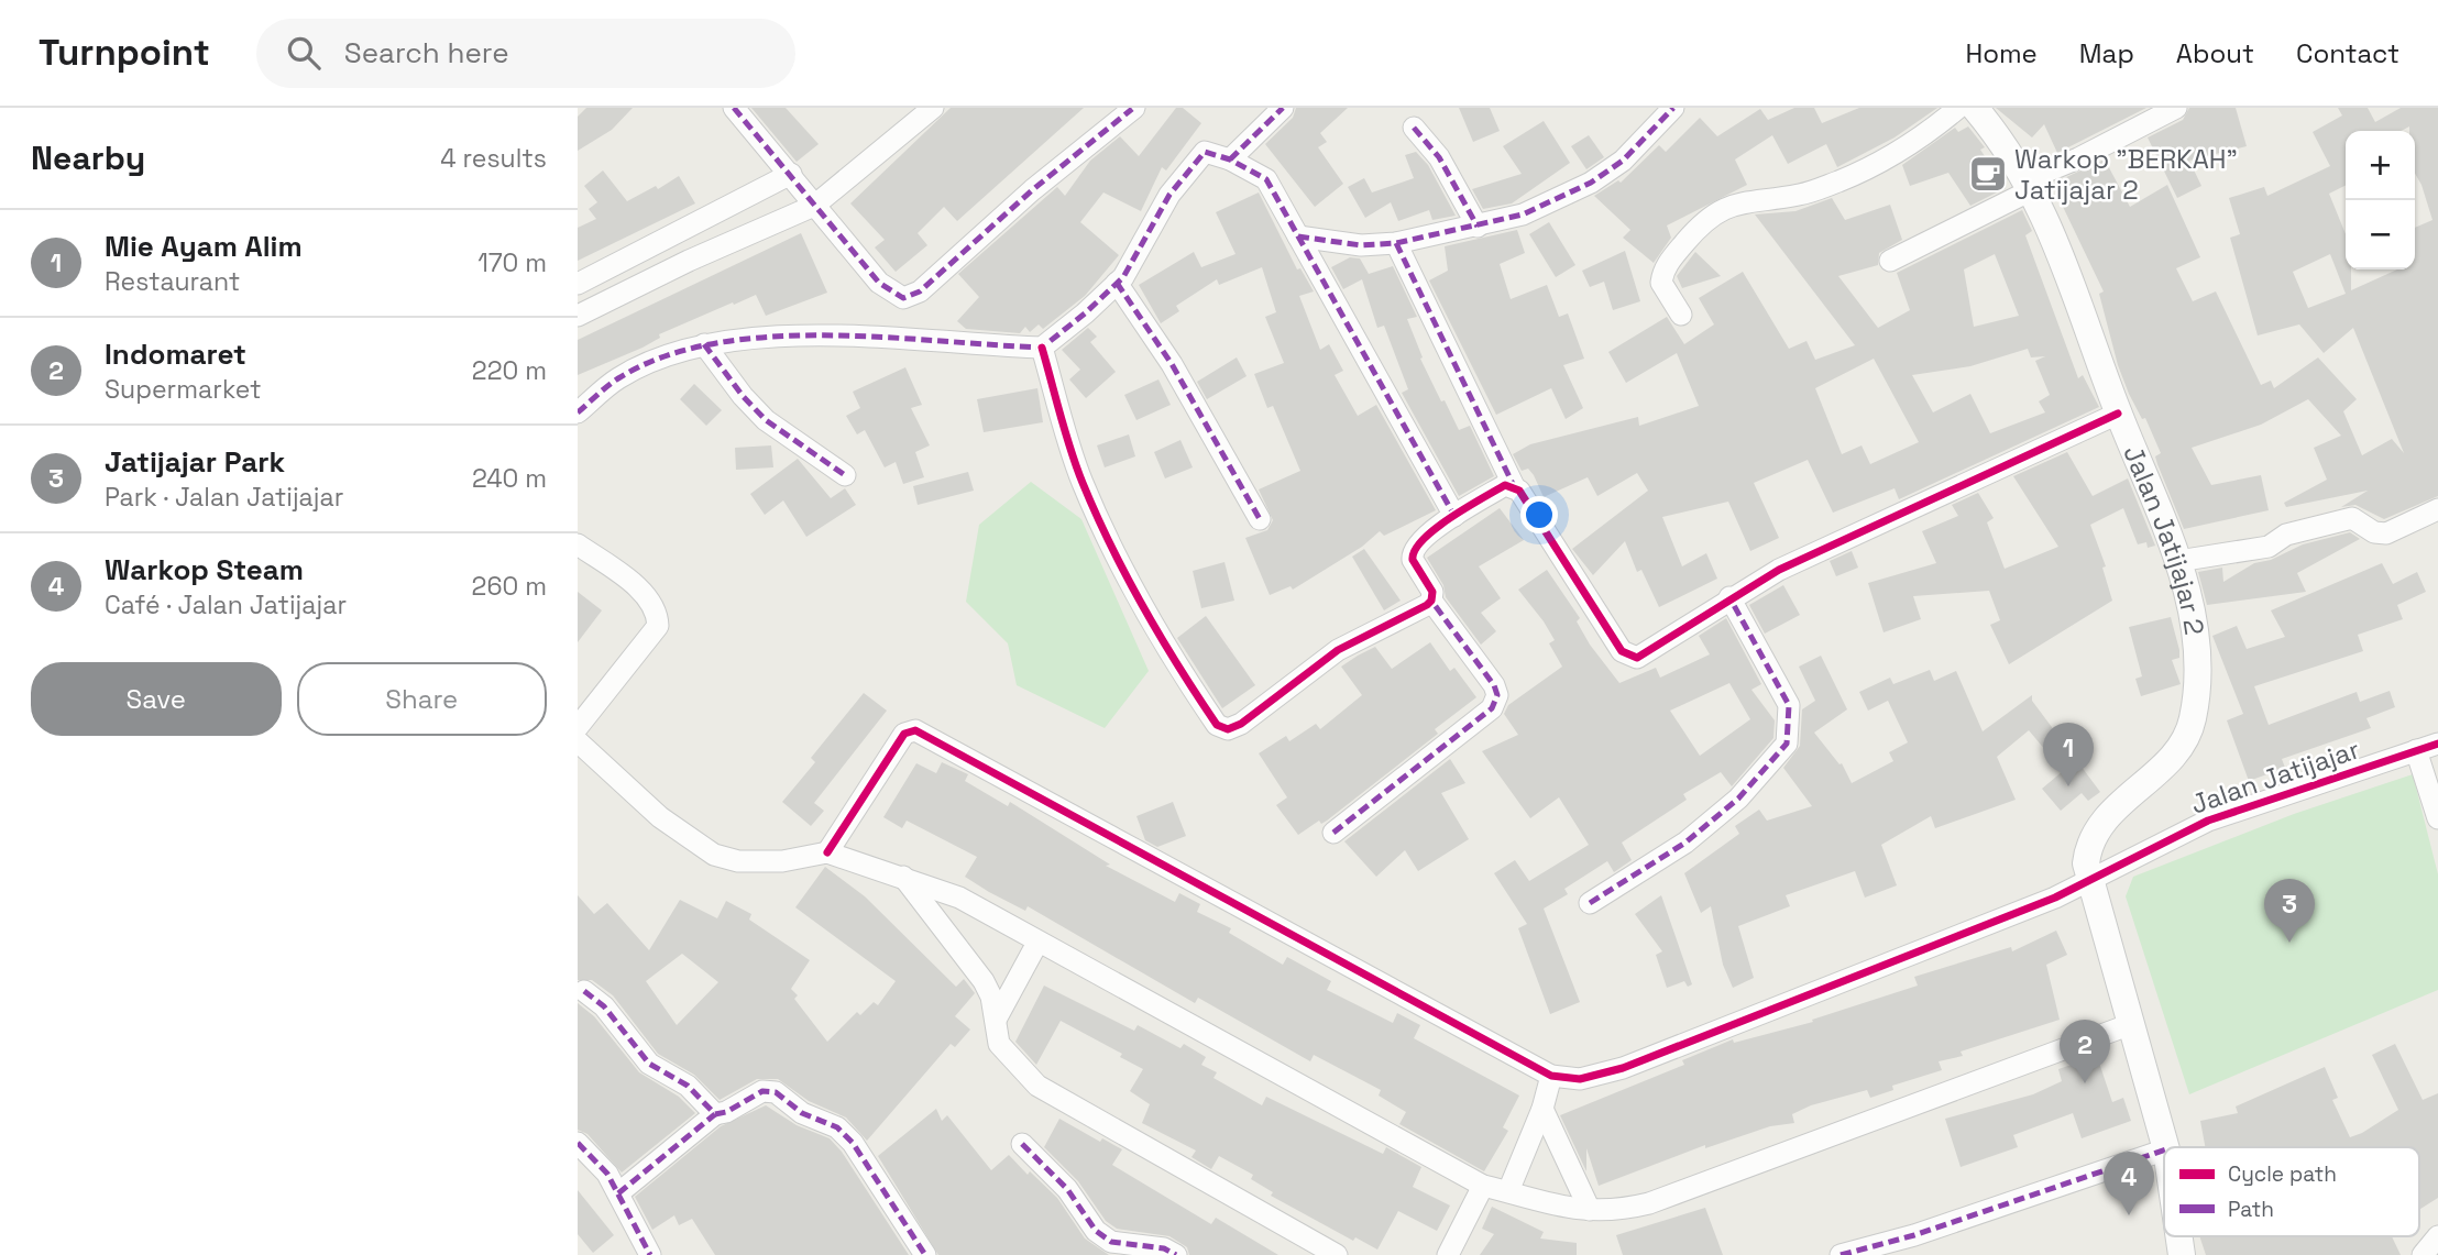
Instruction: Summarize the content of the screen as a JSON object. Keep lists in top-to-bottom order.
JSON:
{
  "streets": {
    "street": ["Jalan Jatijajar 2", "Jalan Jatijajar"]
  },
  "crossings": [
    ["Jalan Jatijajar 2", "Jalan Jatijajar"]
  ],
  "places": {
    "cafe": ["Warkop \"BERKAH\" Jatijajar 2"]
  },
  "legend": ["Cycle path", "Path"],
  "page": {
    "header": "Turnpoint",
    "search": "Search here",
    "nav": [
      "Home",
      "Map",
      "About",
      "Contact"
    ],
    "heading": ["Nearby", "4 results"],
    "map_buttons": ["+", "−"],
    "list": [
      {
        "mark": "1",
        "name": "Mie Ayam Alim",
        "note": "Restaurant",
        "value": "170 m"
      },
      {
        "mark": "2",
        "name": "Indomaret",
        "note": "Supermarket",
        "value": "220 m"
      },
      {
        "mark": "3",
        "name": "Jatijajar Park",
        "note": "Park · Jalan Jatijajar",
        "value": "240 m"
      },
      {
        "mark": "4",
        "name": "Warkop Steam",
        "note": "Café · Jalan Jatijajar",
        "value": "260 m"
      }
    ],
    "buttons": ["Save", "Share"],
    "pins": [
      "1",
      "3",
      "2",
      "4"
    ]
  }
}
